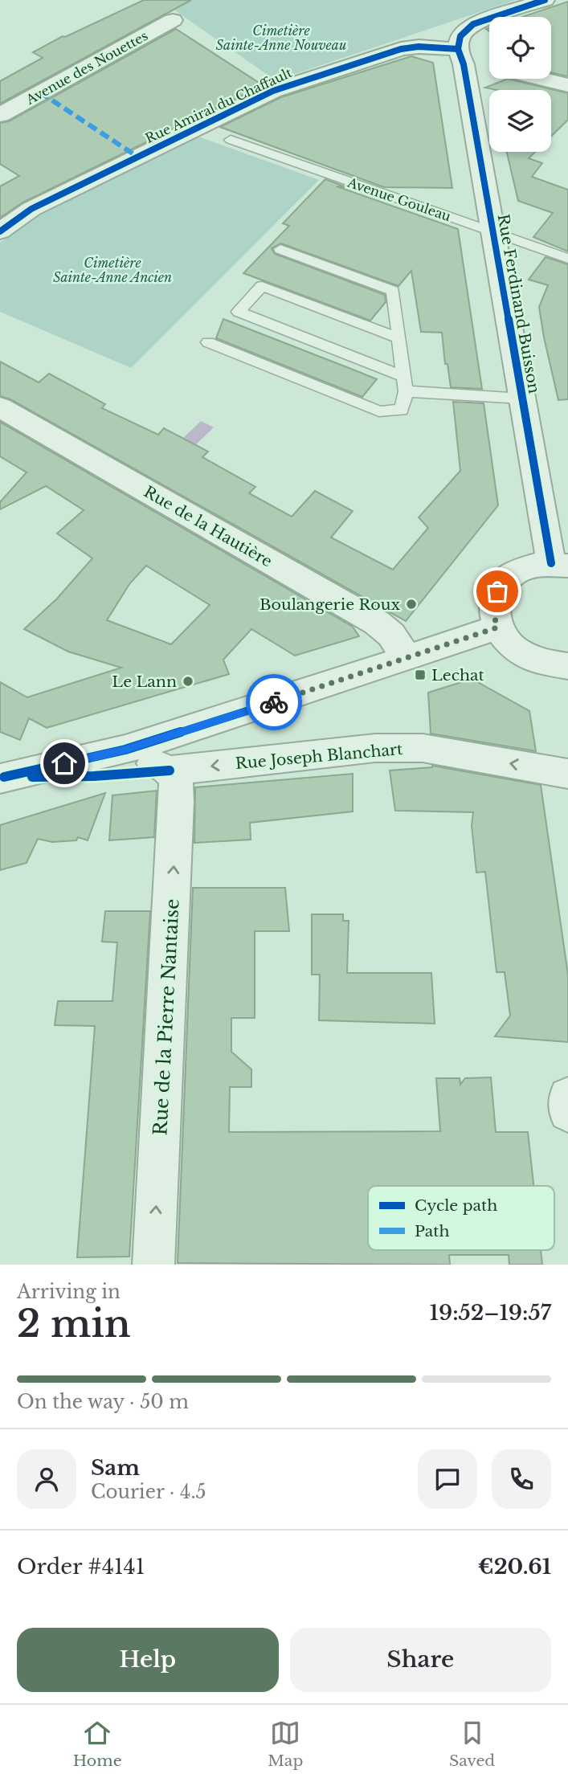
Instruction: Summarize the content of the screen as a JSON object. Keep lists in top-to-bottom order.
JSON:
{
  "streets": {
    "street": [
      "Avenue des Nouettes",
      "Rue Amiral du Chaffault",
      "Rue Ferdinand Buisson",
      "Rue de la Hautière",
      "Rue Joseph Blanchart",
      "Rue de la Pierre Nantaise"
    ],
    "lane": ["Avenue Gouleau"]
  },
  "crossings": [
    ["Rue Amiral du Chaffault", "Rue Ferdinand Buisson"],
    ["Avenue Gouleau", "Rue Ferdinand Buisson"],
    ["Rue Joseph Blanchart", "Rue de la Pierre Nantaise"]
  ],
  "one_way": ["Rue de la Pierre Nantaise"],
  "parks": ["Cimetière Sainte-Anne Nouveau", "Cimetière Sainte-Anne Ancien"],
  "places": {
    "other": ["Boulangerie Roux", "Le Lann"],
    "transit": ["Lechat"]
  },
  "legend": ["Cycle path", "Path"],
  "page": {
    "heading": ["2 min", "Arriving in", "19:52–19:57"],
    "panel": [
      "Sam",
      "Courier · 4.5",
      "Order #4141",
      "€20.61"
    ],
    "bar": "On the way · 50 m",
    "buttons": ["Help", "Share"],
    "tabs": ["Home", "Map", "Saved"]
  }
}
